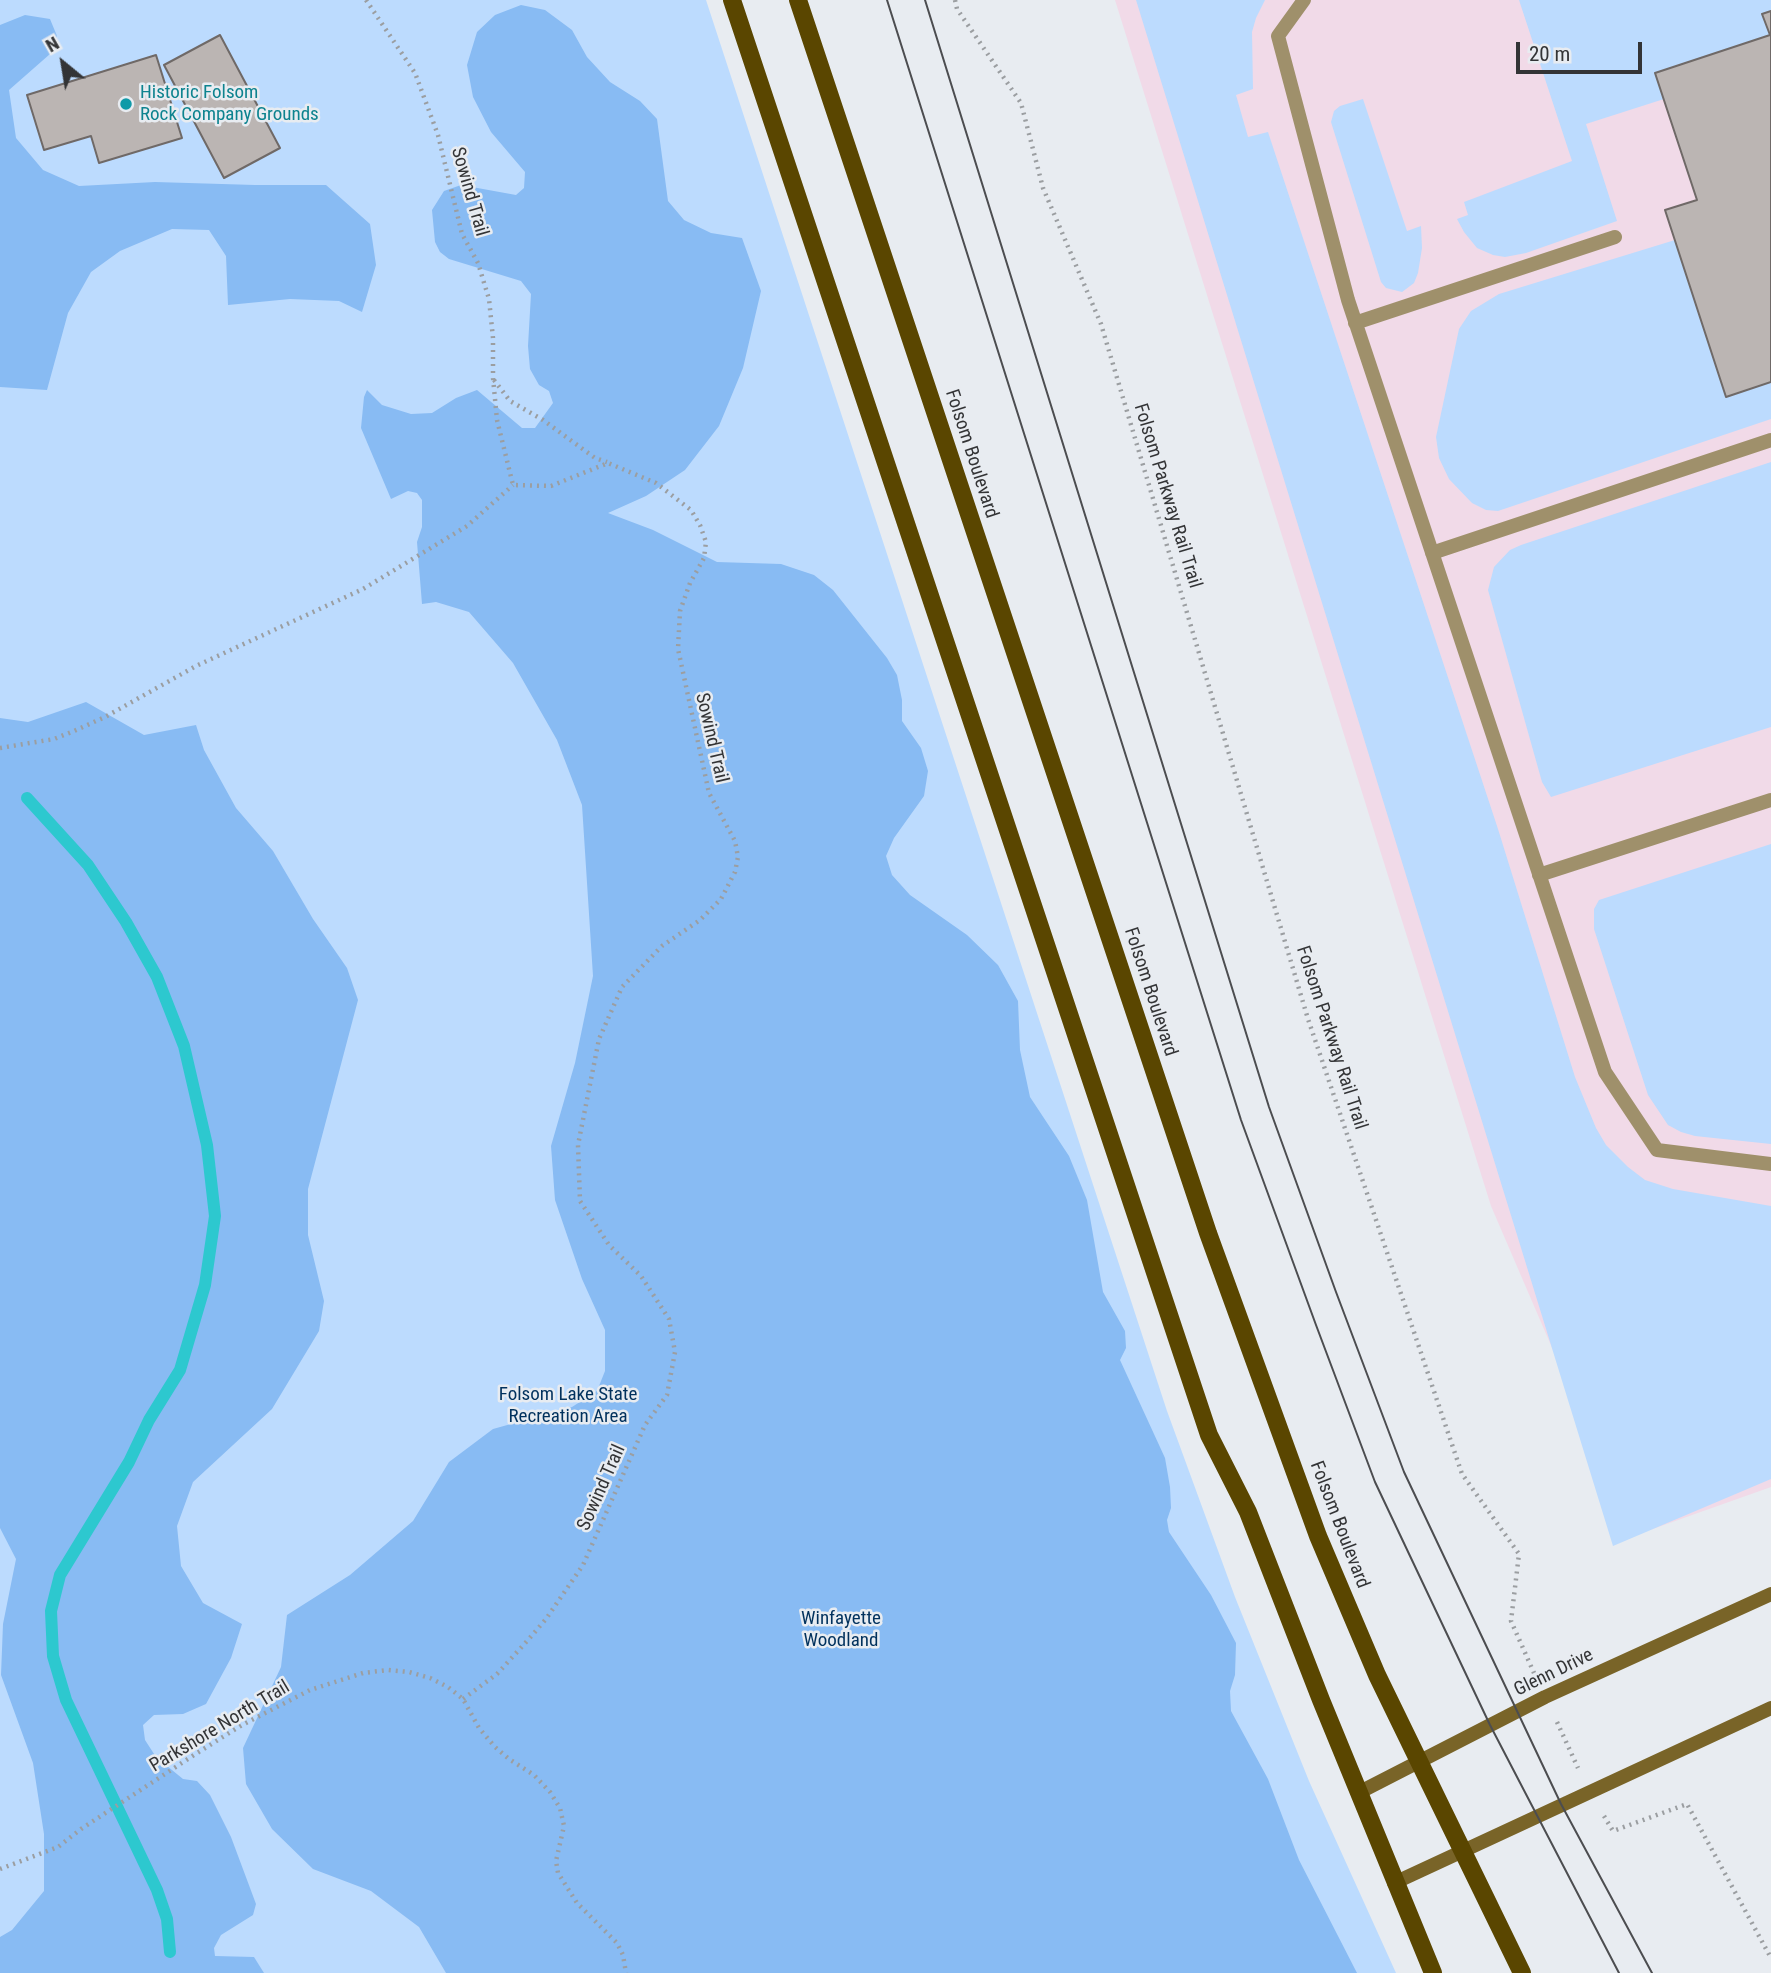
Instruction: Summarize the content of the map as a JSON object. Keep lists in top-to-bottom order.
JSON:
{
  "streets": {
    "main road": ["Folsom Boulevard"],
    "street": ["Glenn Drive"],
    "path": ["Sowind Trail", "Folsom Parkway Rail Trail", "Parkshore North Trail"]
  },
  "crossings": [
    ["Sowind Trail", "Parkshore North Trail"],
    ["Folsom Boulevard", "Glenn Drive"],
    ["Folsom Parkway Rail Trail", "Glenn Drive"]
  ],
  "parks": ["Folsom Lake State Recreation Area", "Winfayette Woodland"],
  "places": ["Historic Folsom Rock Company Grounds"],
  "scale_bar": "20 m",
  "north": "top left"
}
